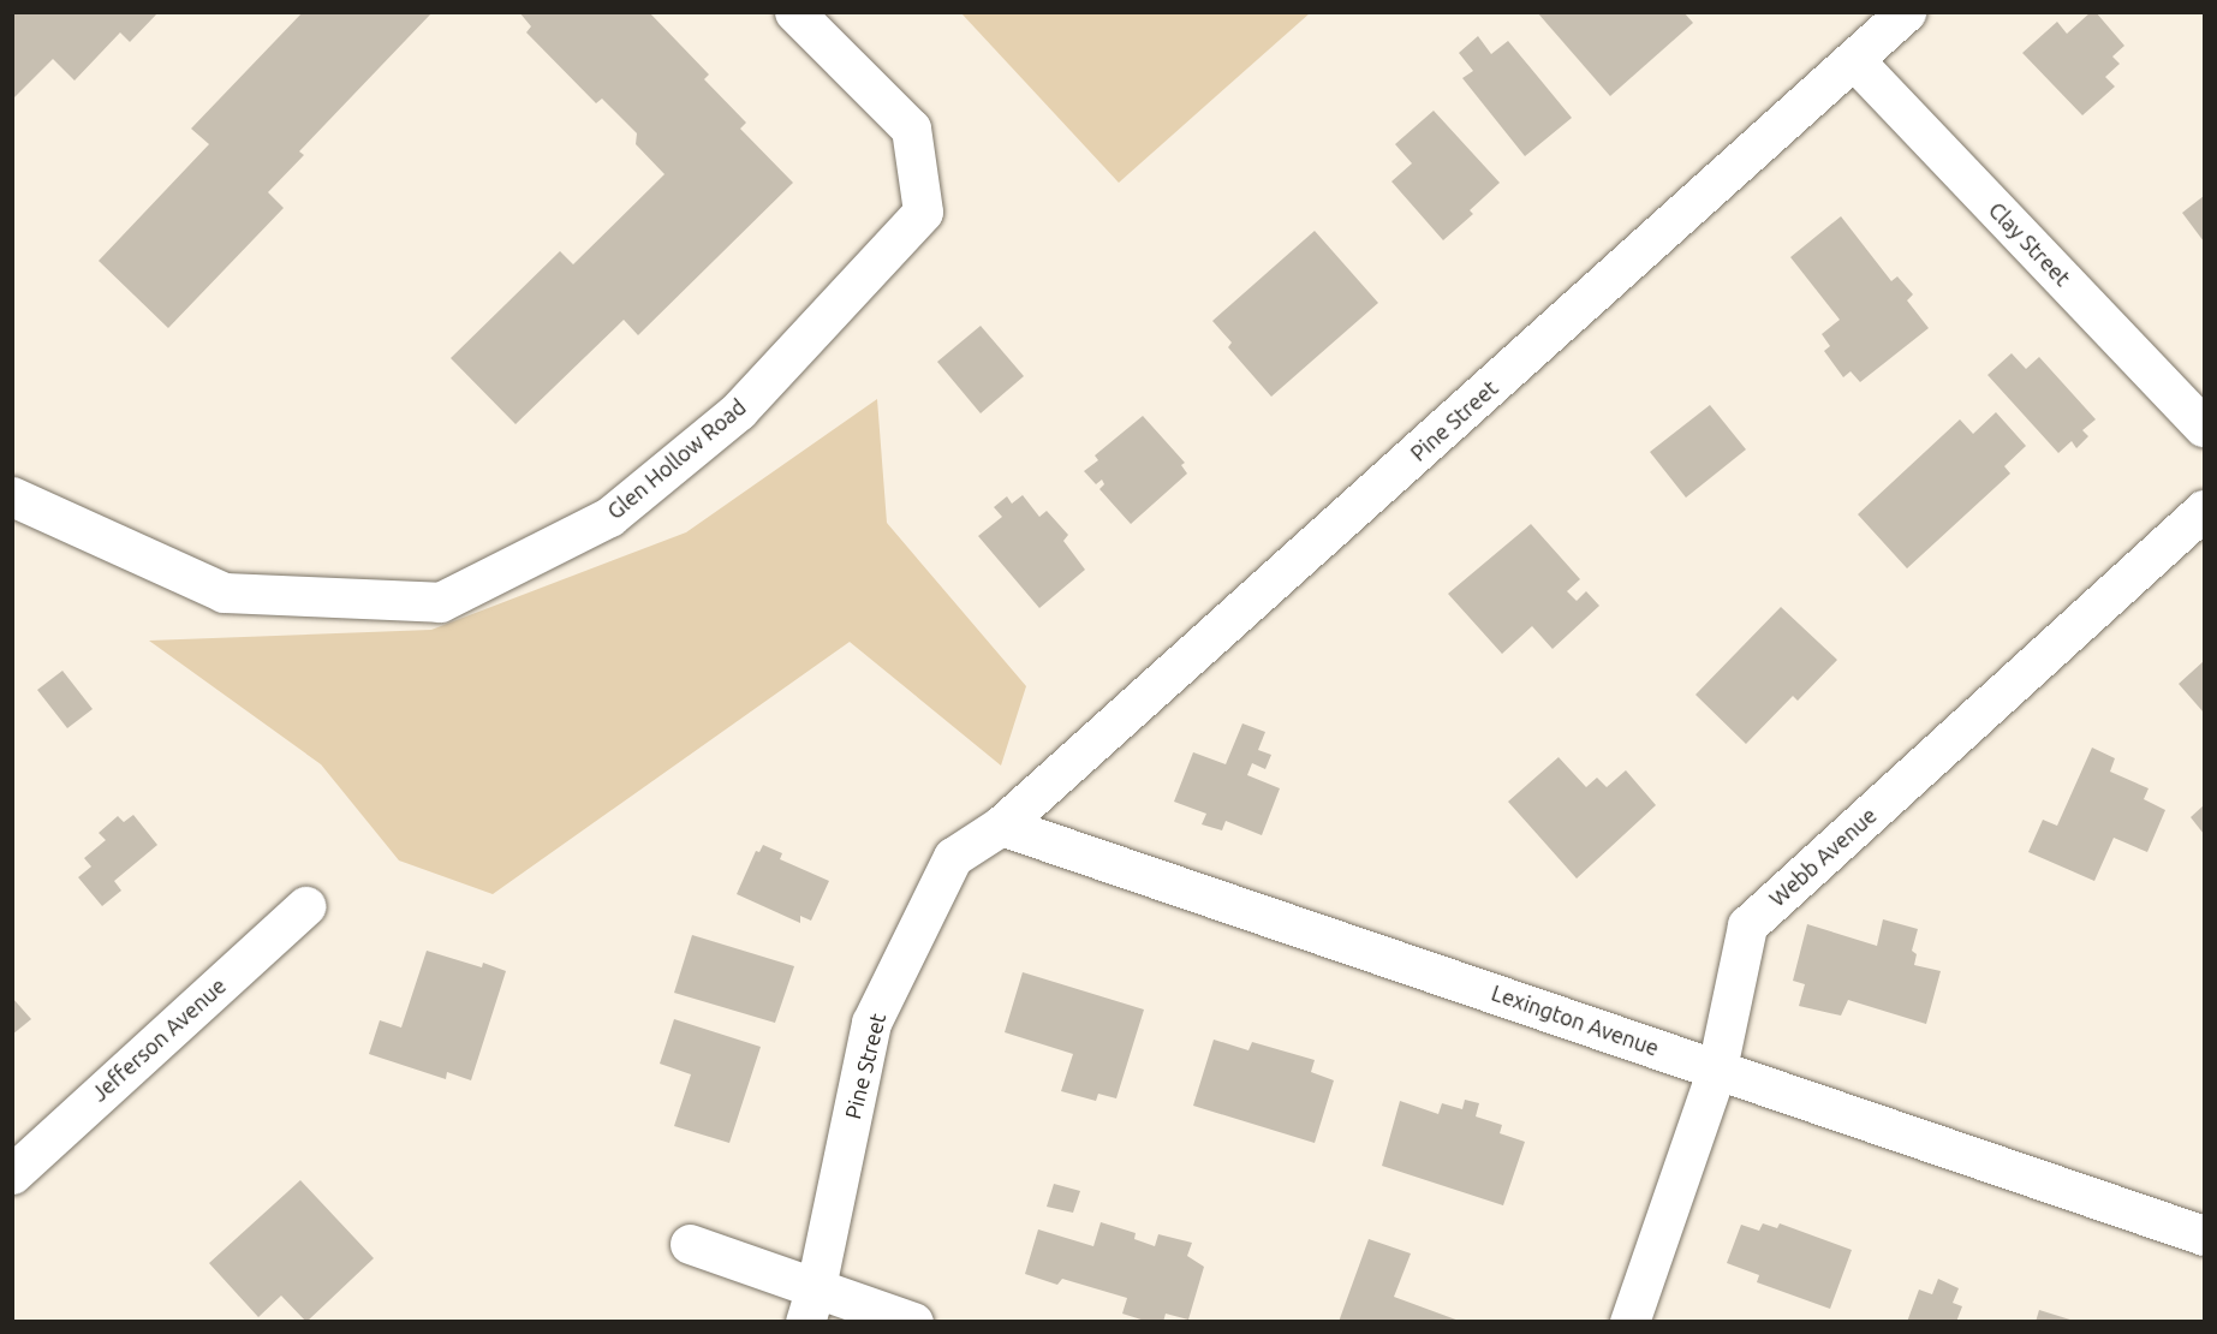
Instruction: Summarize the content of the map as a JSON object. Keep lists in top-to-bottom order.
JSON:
{
  "streets": {
    "street": [
      "Clay Street",
      "Pine Street",
      "Glen Hollow Road",
      "Webb Avenue",
      "Lexington Avenue",
      "Jefferson Avenue"
    ]
  },
  "crossings": [
    ["Clay Street", "Pine Street"],
    ["Pine Street", "Lexington Avenue"],
    ["Webb Avenue", "Lexington Avenue"]
  ]
}
